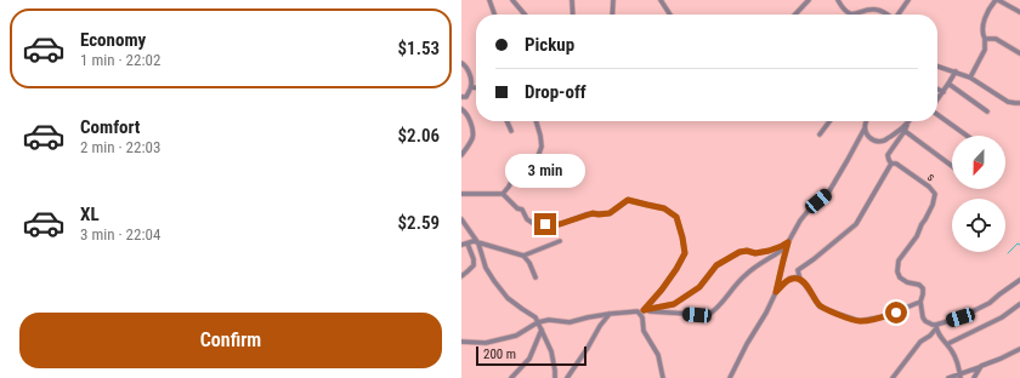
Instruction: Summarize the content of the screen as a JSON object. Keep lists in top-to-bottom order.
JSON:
{
  "streets": {
    "street": ["s"]
  },
  "scale_bar": "200 m",
  "north": "bottom",
  "page": {
    "list": [
      {
        "name": "Economy",
        "note": "1 min · 22:02",
        "value": "$1.53"
      },
      {
        "name": "Comfort",
        "note": "2 min · 22:03",
        "value": "$2.06"
      },
      {
        "name": "XL",
        "note": "3 min · 22:04",
        "value": "$2.59"
      }
    ],
    "banner": ["Pickup", "Drop-off"],
    "bubble": "3 min",
    "buttons": "Confirm",
    "scale": "200 m"
  }
}
